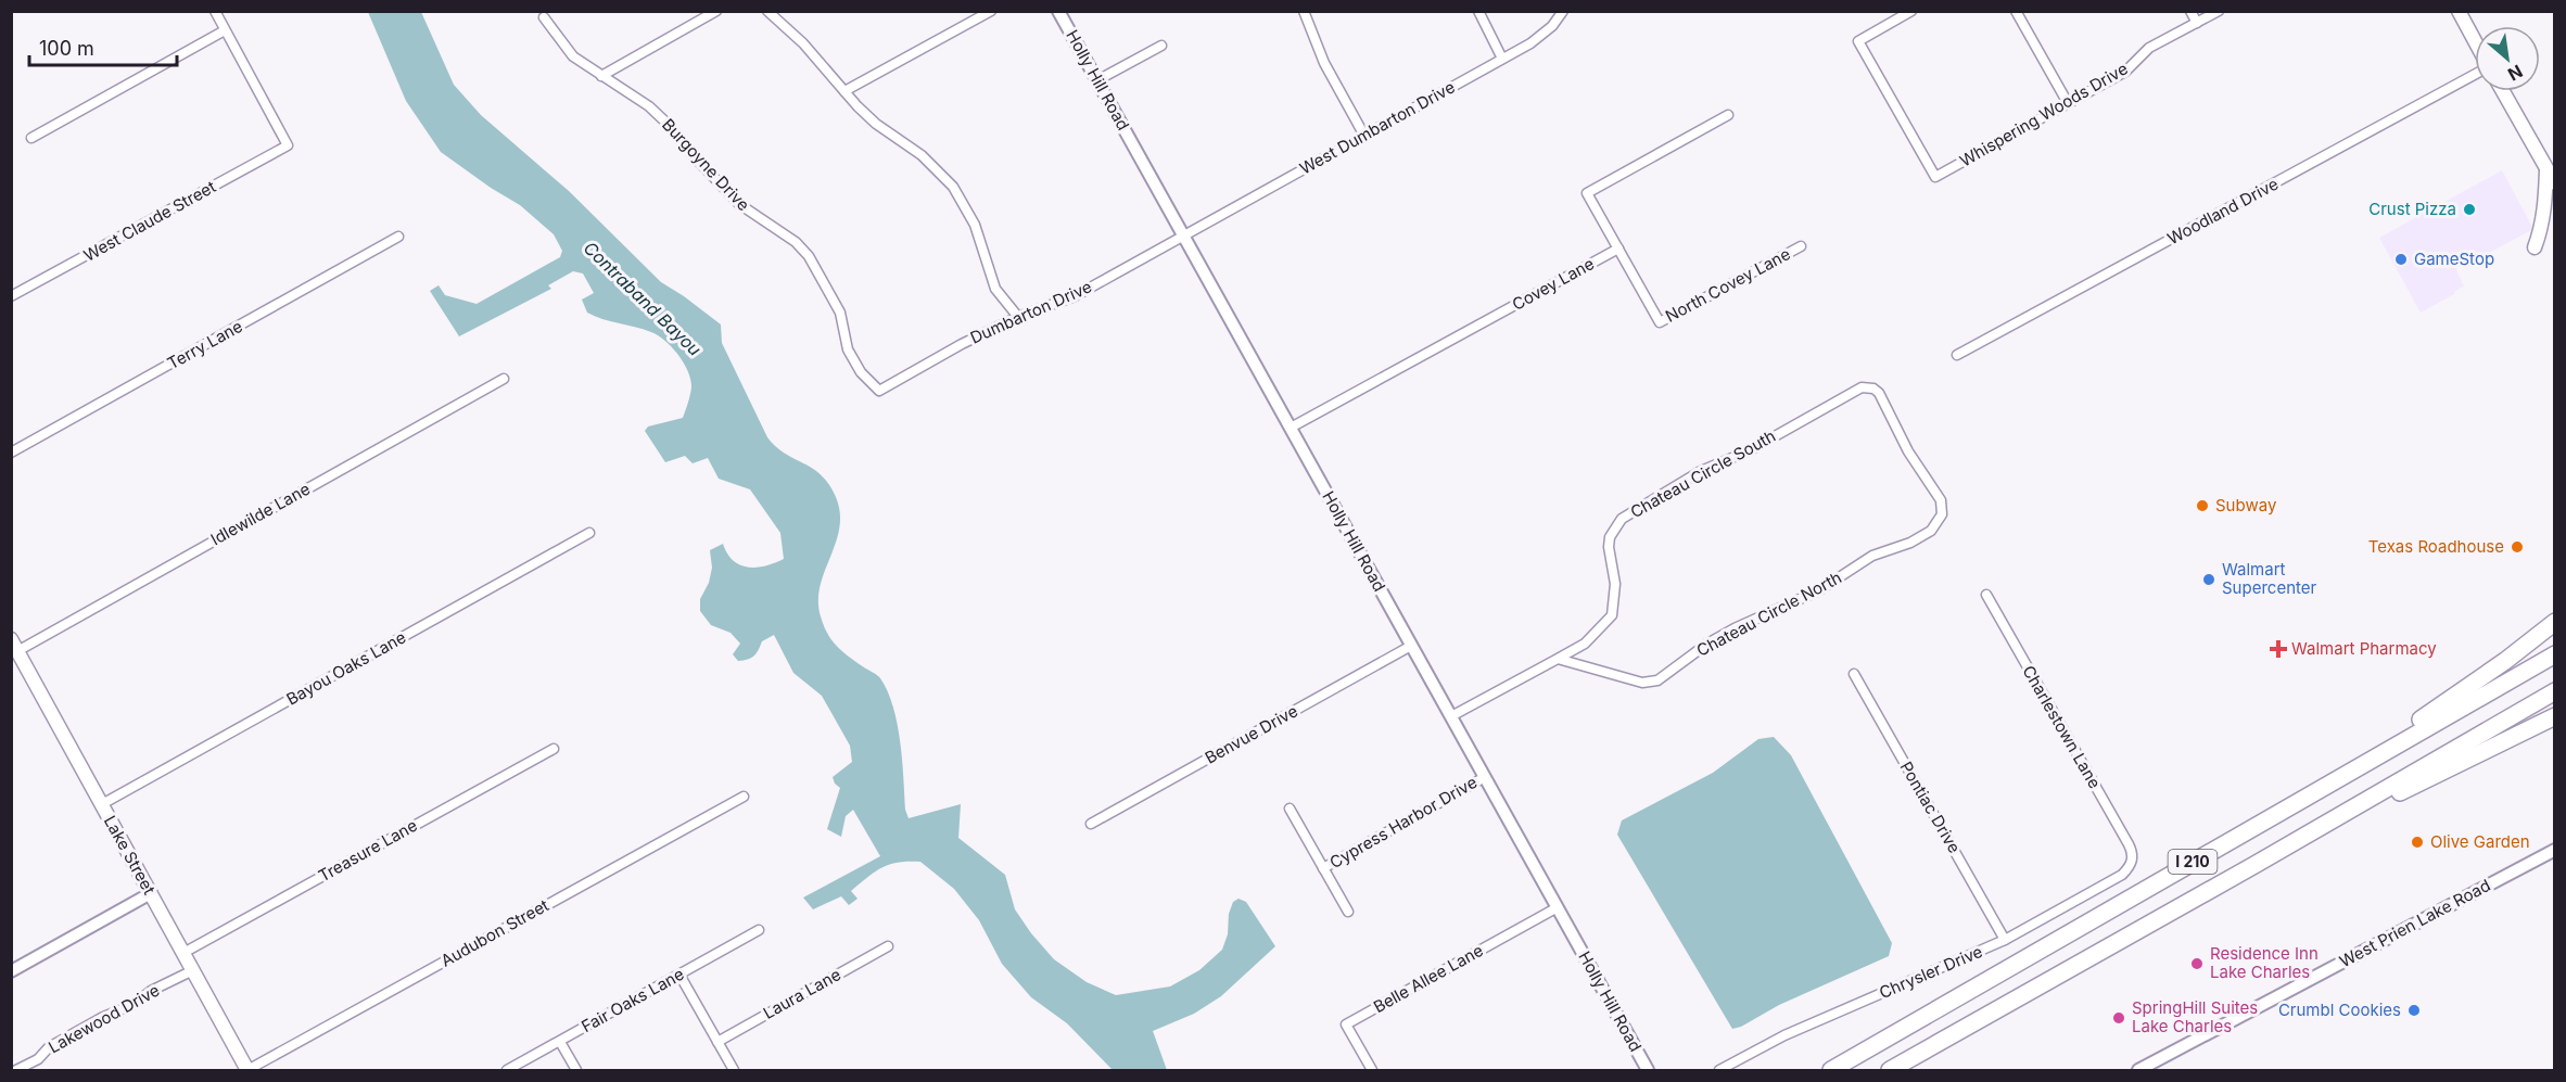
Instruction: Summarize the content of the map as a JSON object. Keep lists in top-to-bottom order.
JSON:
{
  "streets": {
    "highway": ["I 210"],
    "main road": ["Lake Street"],
    "street": [
      "Holly Hill Road",
      "Whispering Woods Drive",
      "West Dumbarton Drive",
      "Burgoyne Drive",
      "Woodland Drive",
      "West Claude Street",
      "Covey Lane",
      "North Covey Lane",
      "Dumbarton Drive",
      "Terry Lane",
      "Chateau Circle South",
      "Idlewilde Lane",
      "Chateau Circle North",
      "Bayou Oaks Lane",
      "Charlestown Lane",
      "Benvue Drive",
      "Pontiac Drive",
      "Cypress Harbor Drive",
      "Treasure Lane",
      "West Prien Lake Road",
      "Audubon Street",
      "Chrysler Drive",
      "Belle Allee Lane",
      "Laura Lane",
      "Fair Oaks Lane",
      "Lakewood Drive"
    ]
  },
  "crossings": [
    ["Holly Hill Road", "West Dumbarton Drive"],
    ["Holly Hill Road", "Covey Lane"],
    ["Holly Hill Road", "Dumbarton Drive"],
    ["Holly Hill Road", "Benvue Drive"],
    ["Holly Hill Road", "Cypress Harbor Drive"],
    ["Holly Hill Road", "Belle Allee Lane"],
    ["West Dumbarton Drive", "Dumbarton Drive"],
    ["Burgoyne Drive", "Dumbarton Drive"],
    ["Covey Lane", "North Covey Lane"],
    ["Chateau Circle South", "Chateau Circle North"],
    ["Idlewilde Lane", "Lake Street"],
    ["Bayou Oaks Lane", "Lake Street"],
    ["Charlestown Lane", "Chrysler Drive"],
    ["Pontiac Drive", "Chrysler Drive"],
    ["Treasure Lane", "Lake Street"],
    ["Lake Street", "Audubon Street"],
    ["Lake Street", "Lakewood Drive"]
  ],
  "water": ["Contraband Bayou"],
  "places": {
    "other": [
      "Crust Pizza",
      "GameStop",
      "Subway",
      "Texas Roadhouse",
      "Walmart Supercenter",
      "Olive Garden",
      "Residence Inn Lake Charles",
      "Crumbl Cookies",
      "SpringHill Suites Lake Charles"
    ],
    "health": ["Walmart Pharmacy"]
  },
  "scale_bar": "100 m",
  "north": "bottom right"
}
